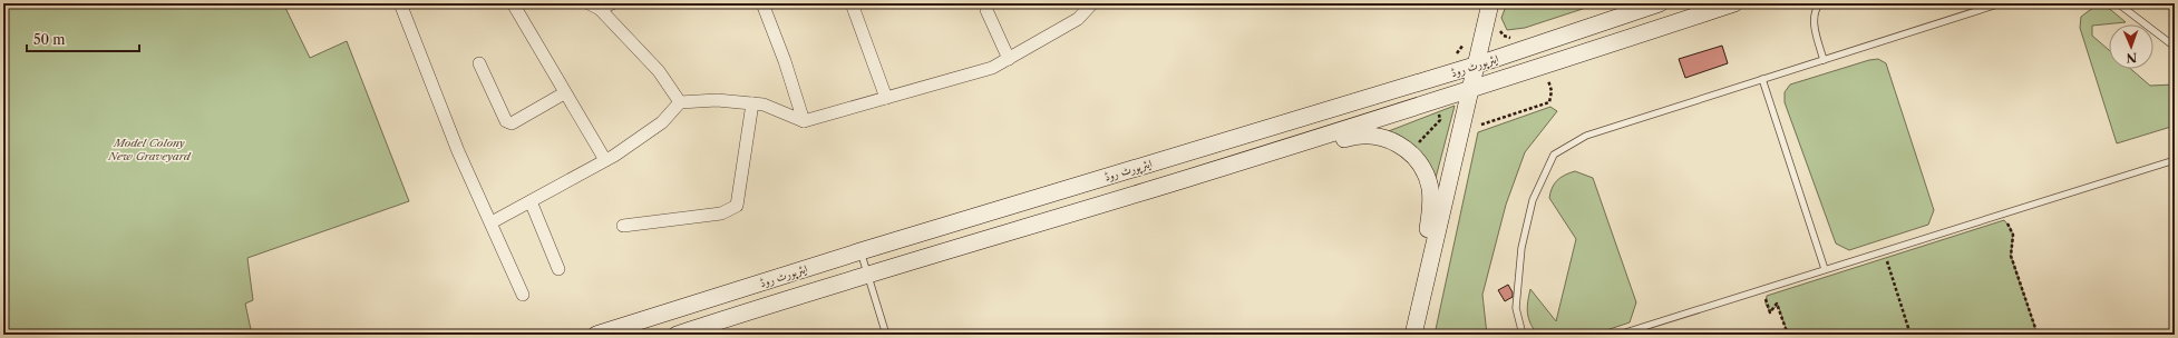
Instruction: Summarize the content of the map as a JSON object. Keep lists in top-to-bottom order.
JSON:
{
  "streets": {
    "main road": ["ایئرپورٹ روڈ"]
  },
  "parks": ["Model Colony New Graveyard"],
  "scale_bar": "50 m",
  "north": "bottom"
}
